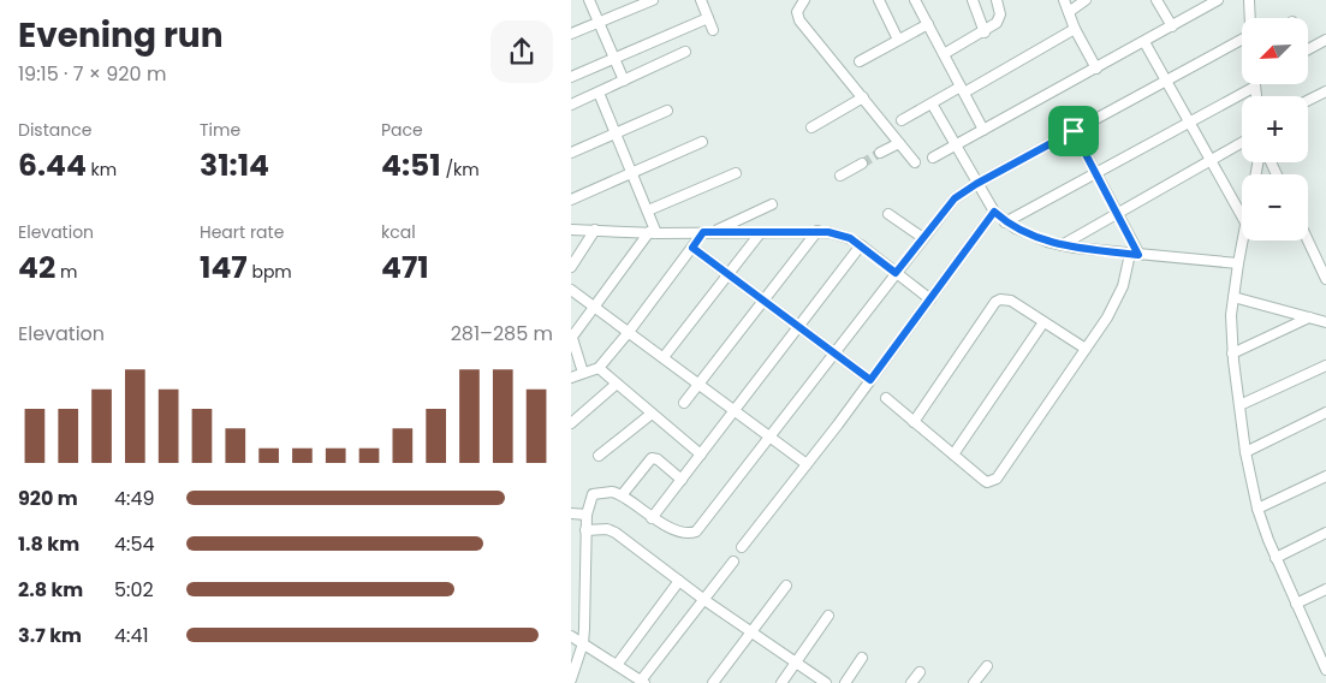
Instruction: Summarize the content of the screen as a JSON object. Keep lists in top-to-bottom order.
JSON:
{
  "north": "bottom left",
  "page": {
    "heading": ["Evening run", "19:15 · 7 × 920 m"],
    "map_buttons": ["+", "−"],
    "stats": [
      ["Distance", "6.44 km"],
      ["Time", "31:14"],
      ["Pace", "4:51 /km"],
      ["Elevation", "42 m"],
      ["Heart rate", "147 bpm"],
      ["kcal", "471"]
    ],
    "chart": ["Elevation", "281–285 m"],
    "list": [
      {
        "name": "920 m",
        "note": "4:49"
      },
      {
        "name": "1.8 km",
        "note": "4:54"
      },
      {
        "name": "2.8 km",
        "note": "5:02"
      },
      {
        "name": "3.7 km",
        "note": "4:41"
      }
    ]
  }
}
